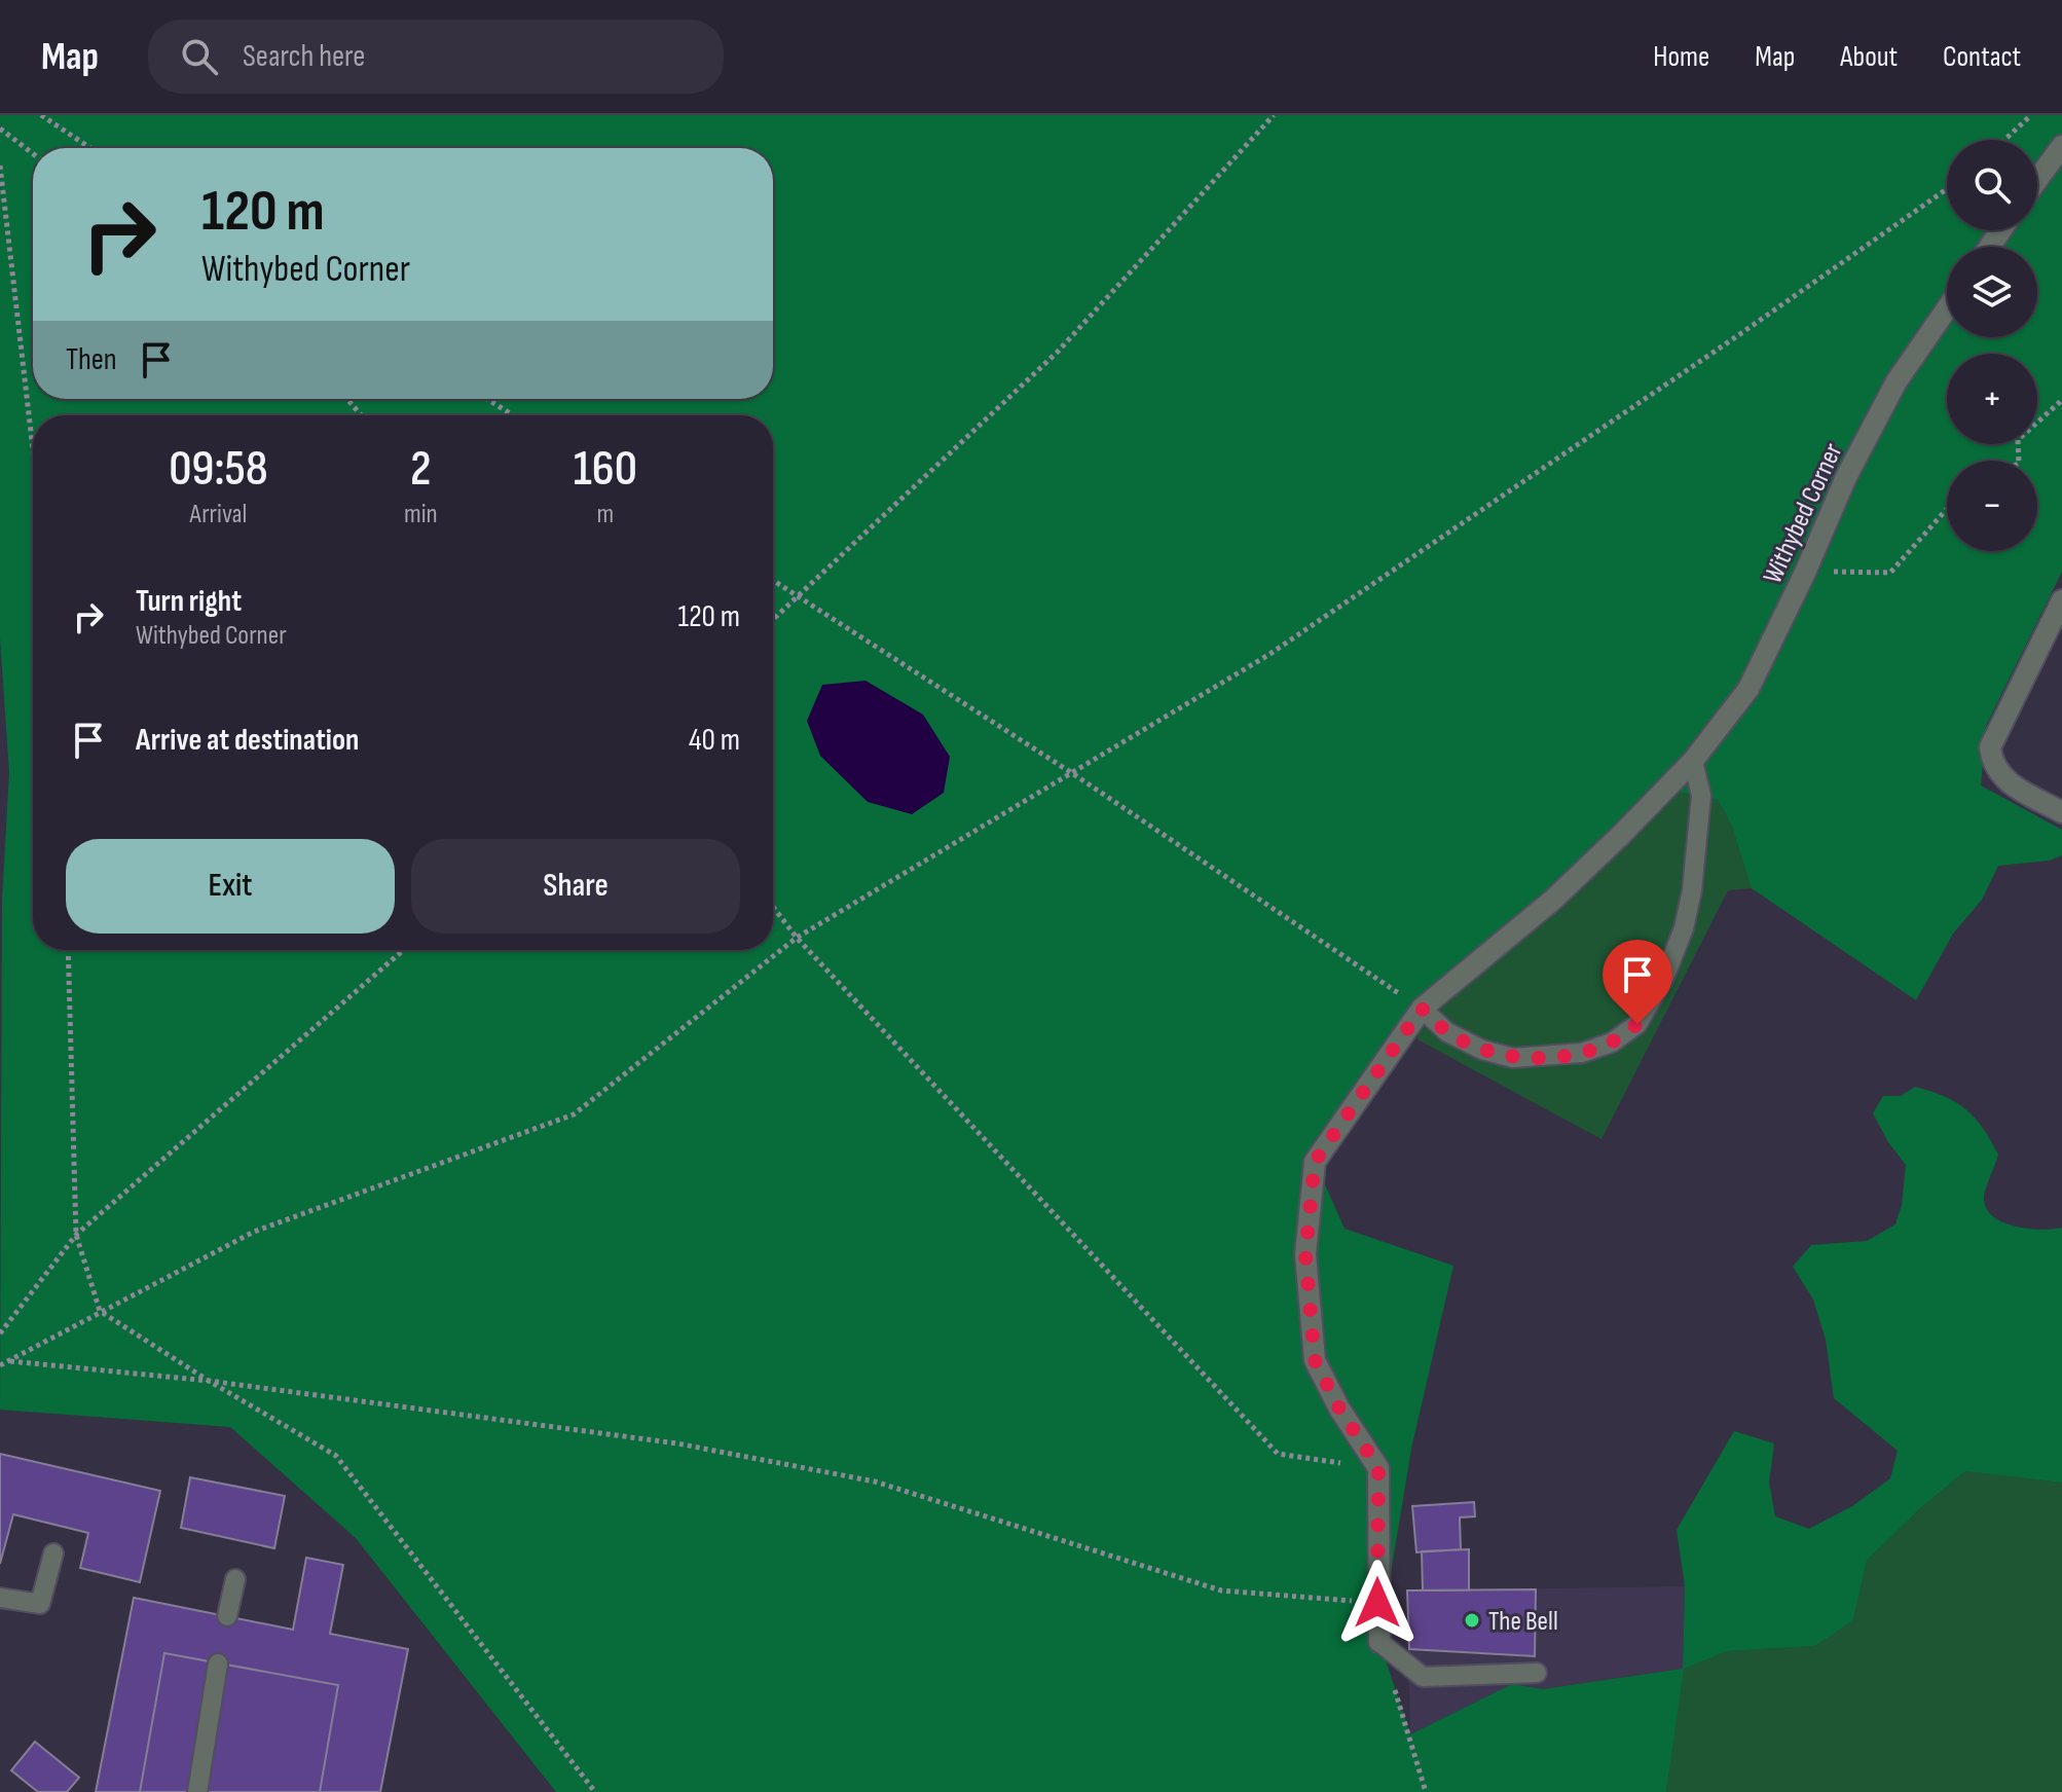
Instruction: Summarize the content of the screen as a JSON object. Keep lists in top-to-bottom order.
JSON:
{
  "streets": {
    "street": ["Withybed Corner"]
  },
  "places": ["The Bell"],
  "page": {
    "header": "Map",
    "search": "Search here",
    "nav": [
      "Home",
      "Map",
      "About",
      "Contact"
    ],
    "map_buttons": ["+", "−"],
    "turn": ["120 m", "Withybed Corner"],
    "then": "Then",
    "eta": [
      "09:58",
      "Arrival",
      "2",
      "min",
      "160",
      "m"
    ],
    "list": [
      {
        "name": "Turn right",
        "note": "Withybed Corner",
        "value": "120 m"
      },
      {
        "name": "Arrive at destination",
        "value": "40 m"
      }
    ],
    "buttons": ["Exit", "Share"]
  }
}
